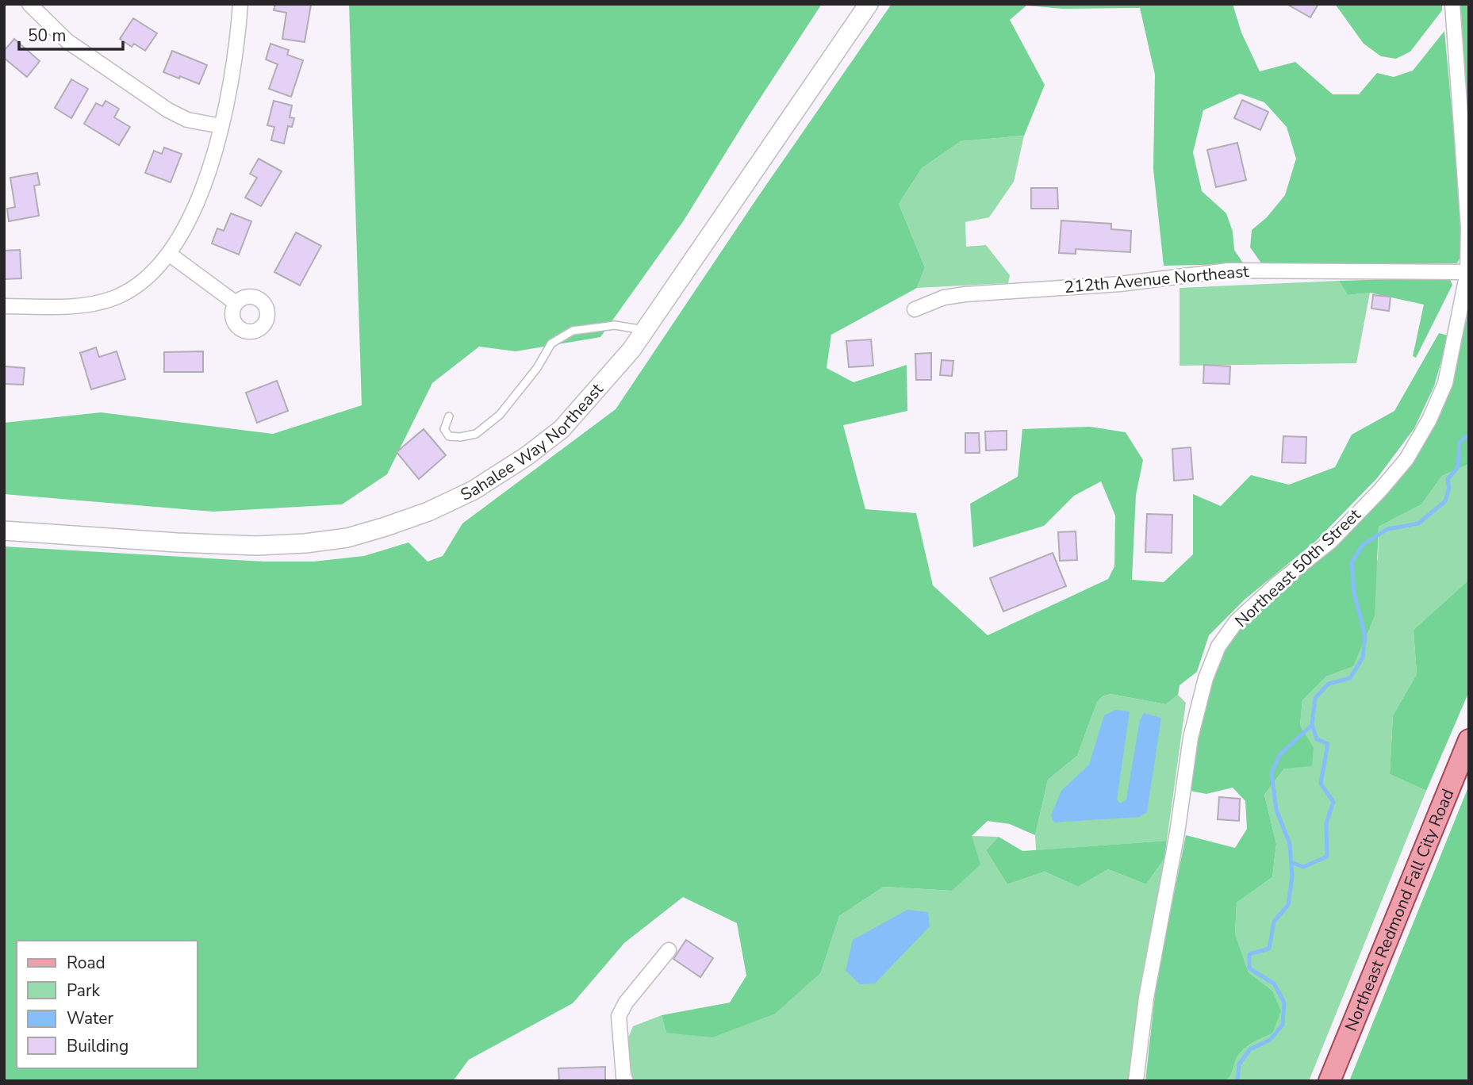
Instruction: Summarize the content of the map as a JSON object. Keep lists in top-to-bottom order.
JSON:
{
  "streets": {
    "main road": ["Sahalee Way Northeast", "Northeast Redmond Fall City Road"],
    "street": ["212th Avenue Northeast", "Northeast 50th Street"]
  },
  "crossings": [
    ["212th Avenue Northeast", "Northeast 50th Street"]
  ],
  "legend": [
    "Road",
    "Park",
    "Water",
    "Building"
  ],
  "scale_bar": "50 m"
}
